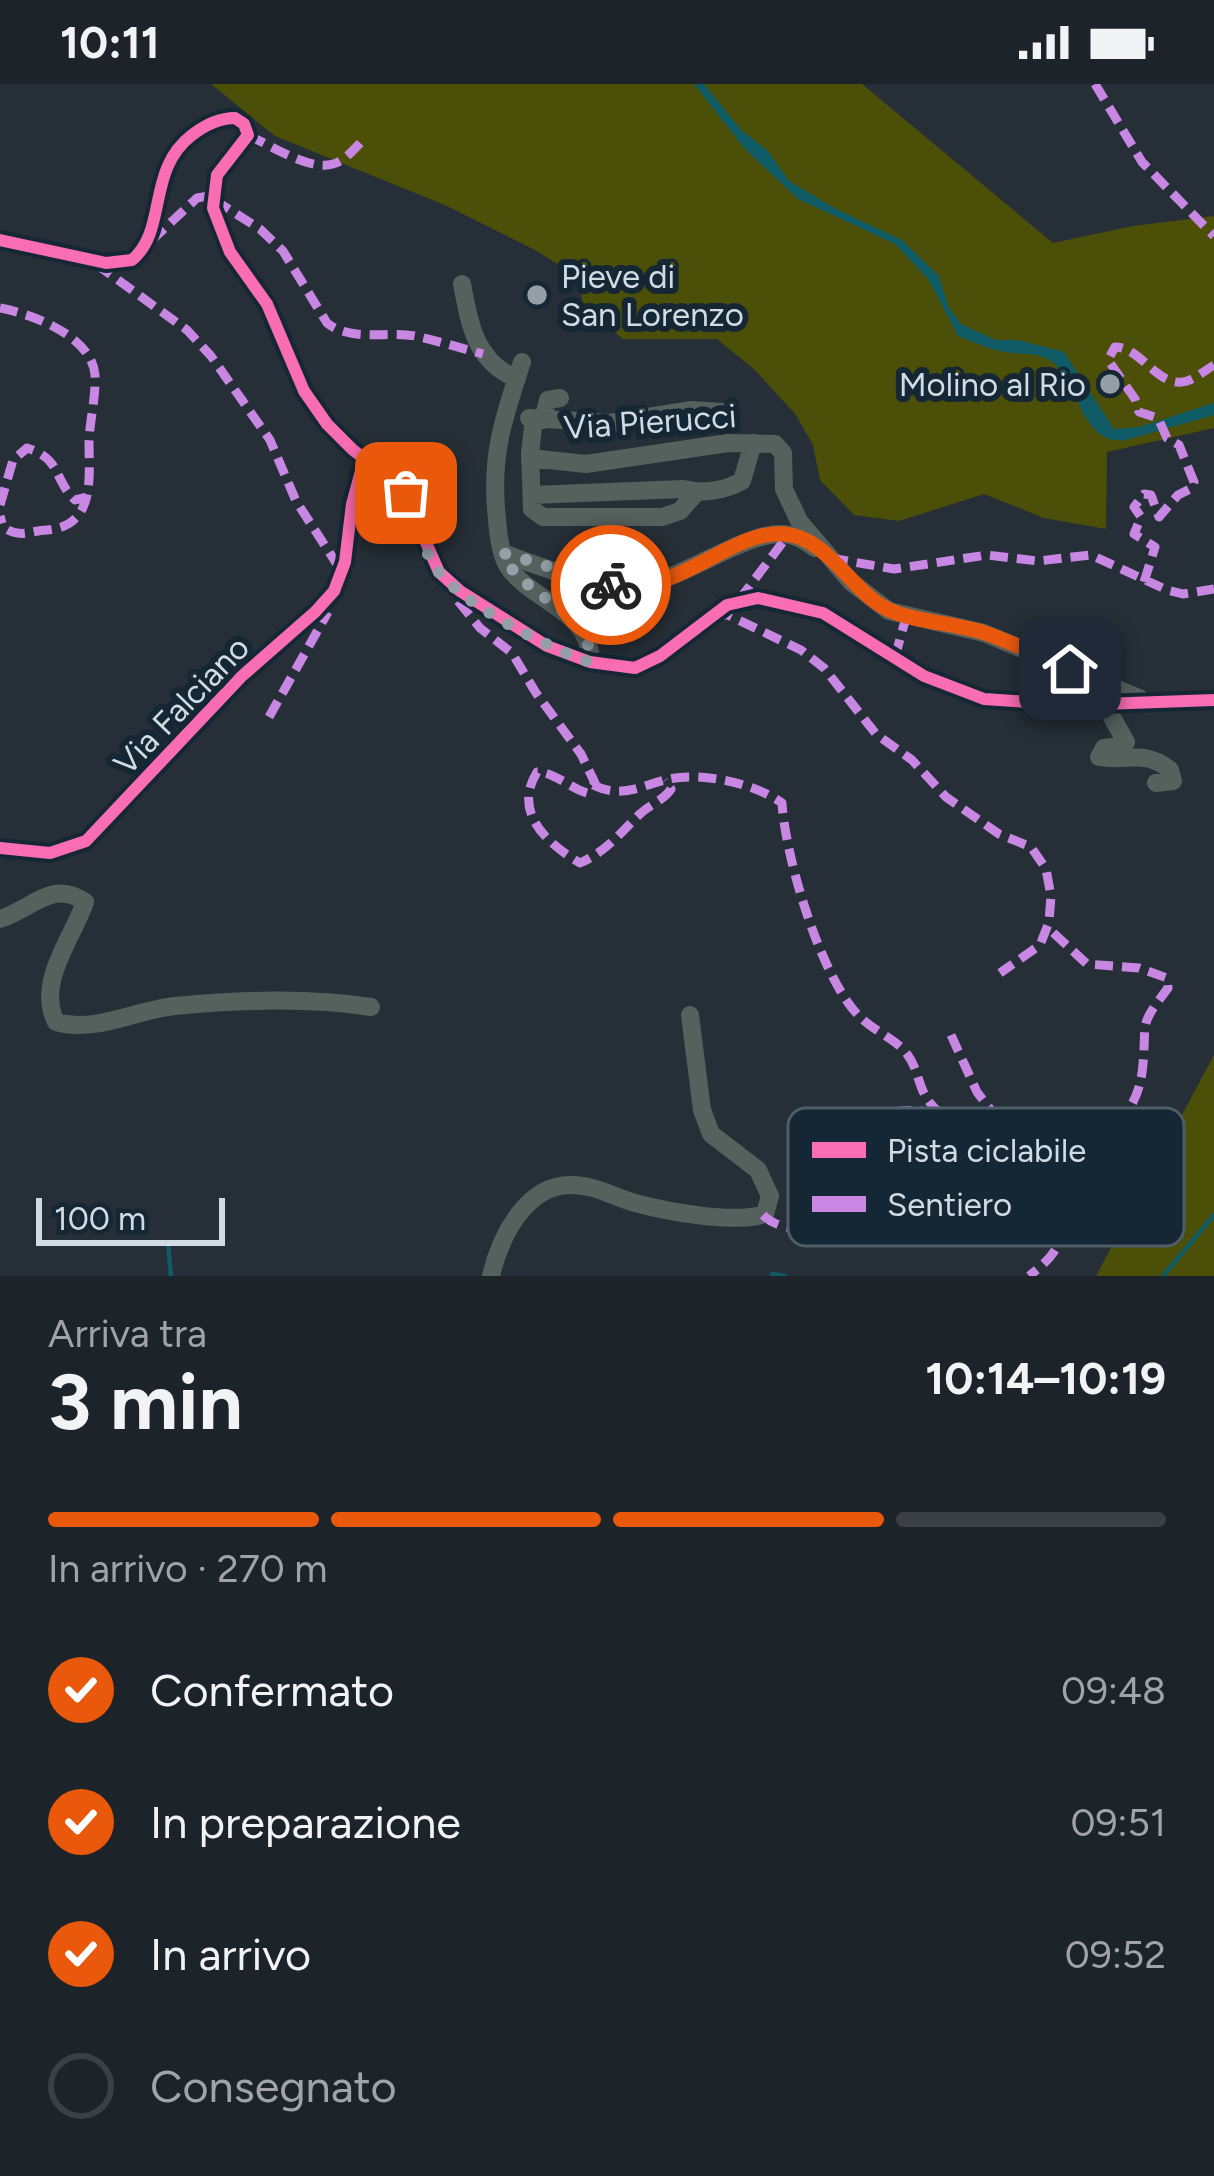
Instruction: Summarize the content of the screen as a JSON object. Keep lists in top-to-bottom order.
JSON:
{
  "streets": {
    "street": ["Via Pierucci", "Via Falciano"]
  },
  "places": ["Pieve di San Lorenzo", "Molino al Rio"],
  "legend": ["Pista ciclabile", "Sentiero"],
  "scale_bar": "100 m",
  "page": {
    "status": "10:11",
    "scale": "100 m",
    "heading": ["3 min", "Arriva tra", "10:14–10:19"],
    "bar": "In arrivo · 270 m",
    "list": [
      ["Confermato", "09:48"],
      ["In preparazione", "09:51"],
      ["In arrivo", "09:52"],
      "Consegnato"
    ]
  }
}
